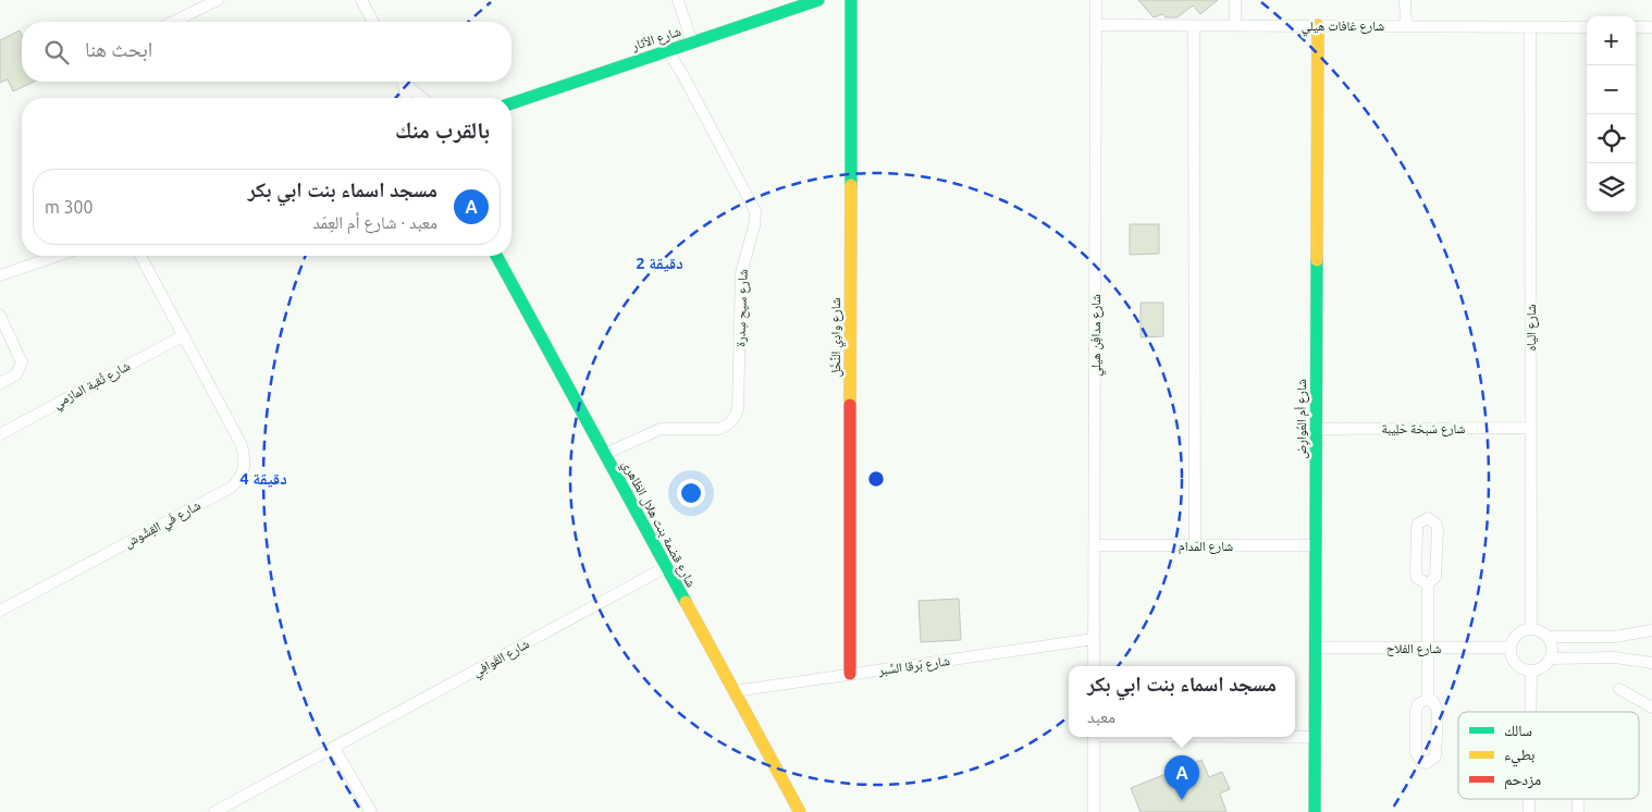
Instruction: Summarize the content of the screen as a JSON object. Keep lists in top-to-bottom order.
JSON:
{
  "streets": {
    "street": [
      "شارع غافات هيلي",
      "شارع الآثار",
      "شارع سيح سِدرة",
      "شارع الياه",
      "شارع مدافِن هيلي",
      "شارع وادِي النَّخَل",
      "شارع ثُقبة المازمي",
      "شارع أم العُوارِض",
      "شارع سَبخة حَلِيبة",
      "شارع فَي القِشُوش",
      "شارع قضمة بنت هلال الظاهري",
      "شارع المَدام",
      "شارع الفلاح",
      "شارع القَوافِي",
      "شارع بَرقا السَّبر"
    ]
  },
  "crossings": [
    ["شارع غافات هيلي", "شارع الياه"],
    ["شارع غافات هيلي", "شارع مدافِن هيلي"],
    ["شارع غافات هيلي", "شارع أم العُوارِض"],
    ["شارع الآثار", "شارع سيح سِدرة"],
    ["شارع سيح سِدرة", "شارع قضمة بنت هلال الظاهري"],
    ["شارع الياه", "شارع سَبخة حَلِيبة"],
    ["شارع الياه", "شارع الفلاح"],
    ["شارع مدافِن هيلي", "شارع المَدام"],
    ["شارع مدافِن هيلي", "شارع بَرقا السَّبر"],
    ["شارع وادِي النَّخَل", "شارع بَرقا السَّبر"],
    ["شارع ثُقبة المازمي", "شارع فَي القِشُوش"],
    ["شارع أم العُوارِض", "شارع سَبخة حَلِيبة"],
    ["شارع أم العُوارِض", "شارع المَدام"],
    ["شارع أم العُوارِض", "شارع الفلاح"],
    ["شارع قضمة بنت هلال الظاهري", "شارع القَوافِي"],
    ["شارع قضمة بنت هلال الظاهري", "شارع بَرقا السَّبر"]
  ],
  "legend": ["سالك", "بطيء", "مزدحم"],
  "page": {
    "map_buttons": ["+", "−"],
    "search": "ابحث هنا",
    "heading": "بالقرب منك",
    "list": [
      {
        "mark": "A",
        "name": "مسجد اسماء بنت ابي بكر",
        "note": "معبد · شارع أم العِمَد",
        "value": "300 m"
      }
    ],
    "popup": ["مسجد اسماء بنت ابي بكر", "معبد"],
    "pins": "A"
  },
  "rings": ["2 دقيقة", "4 دقيقة"]
}
